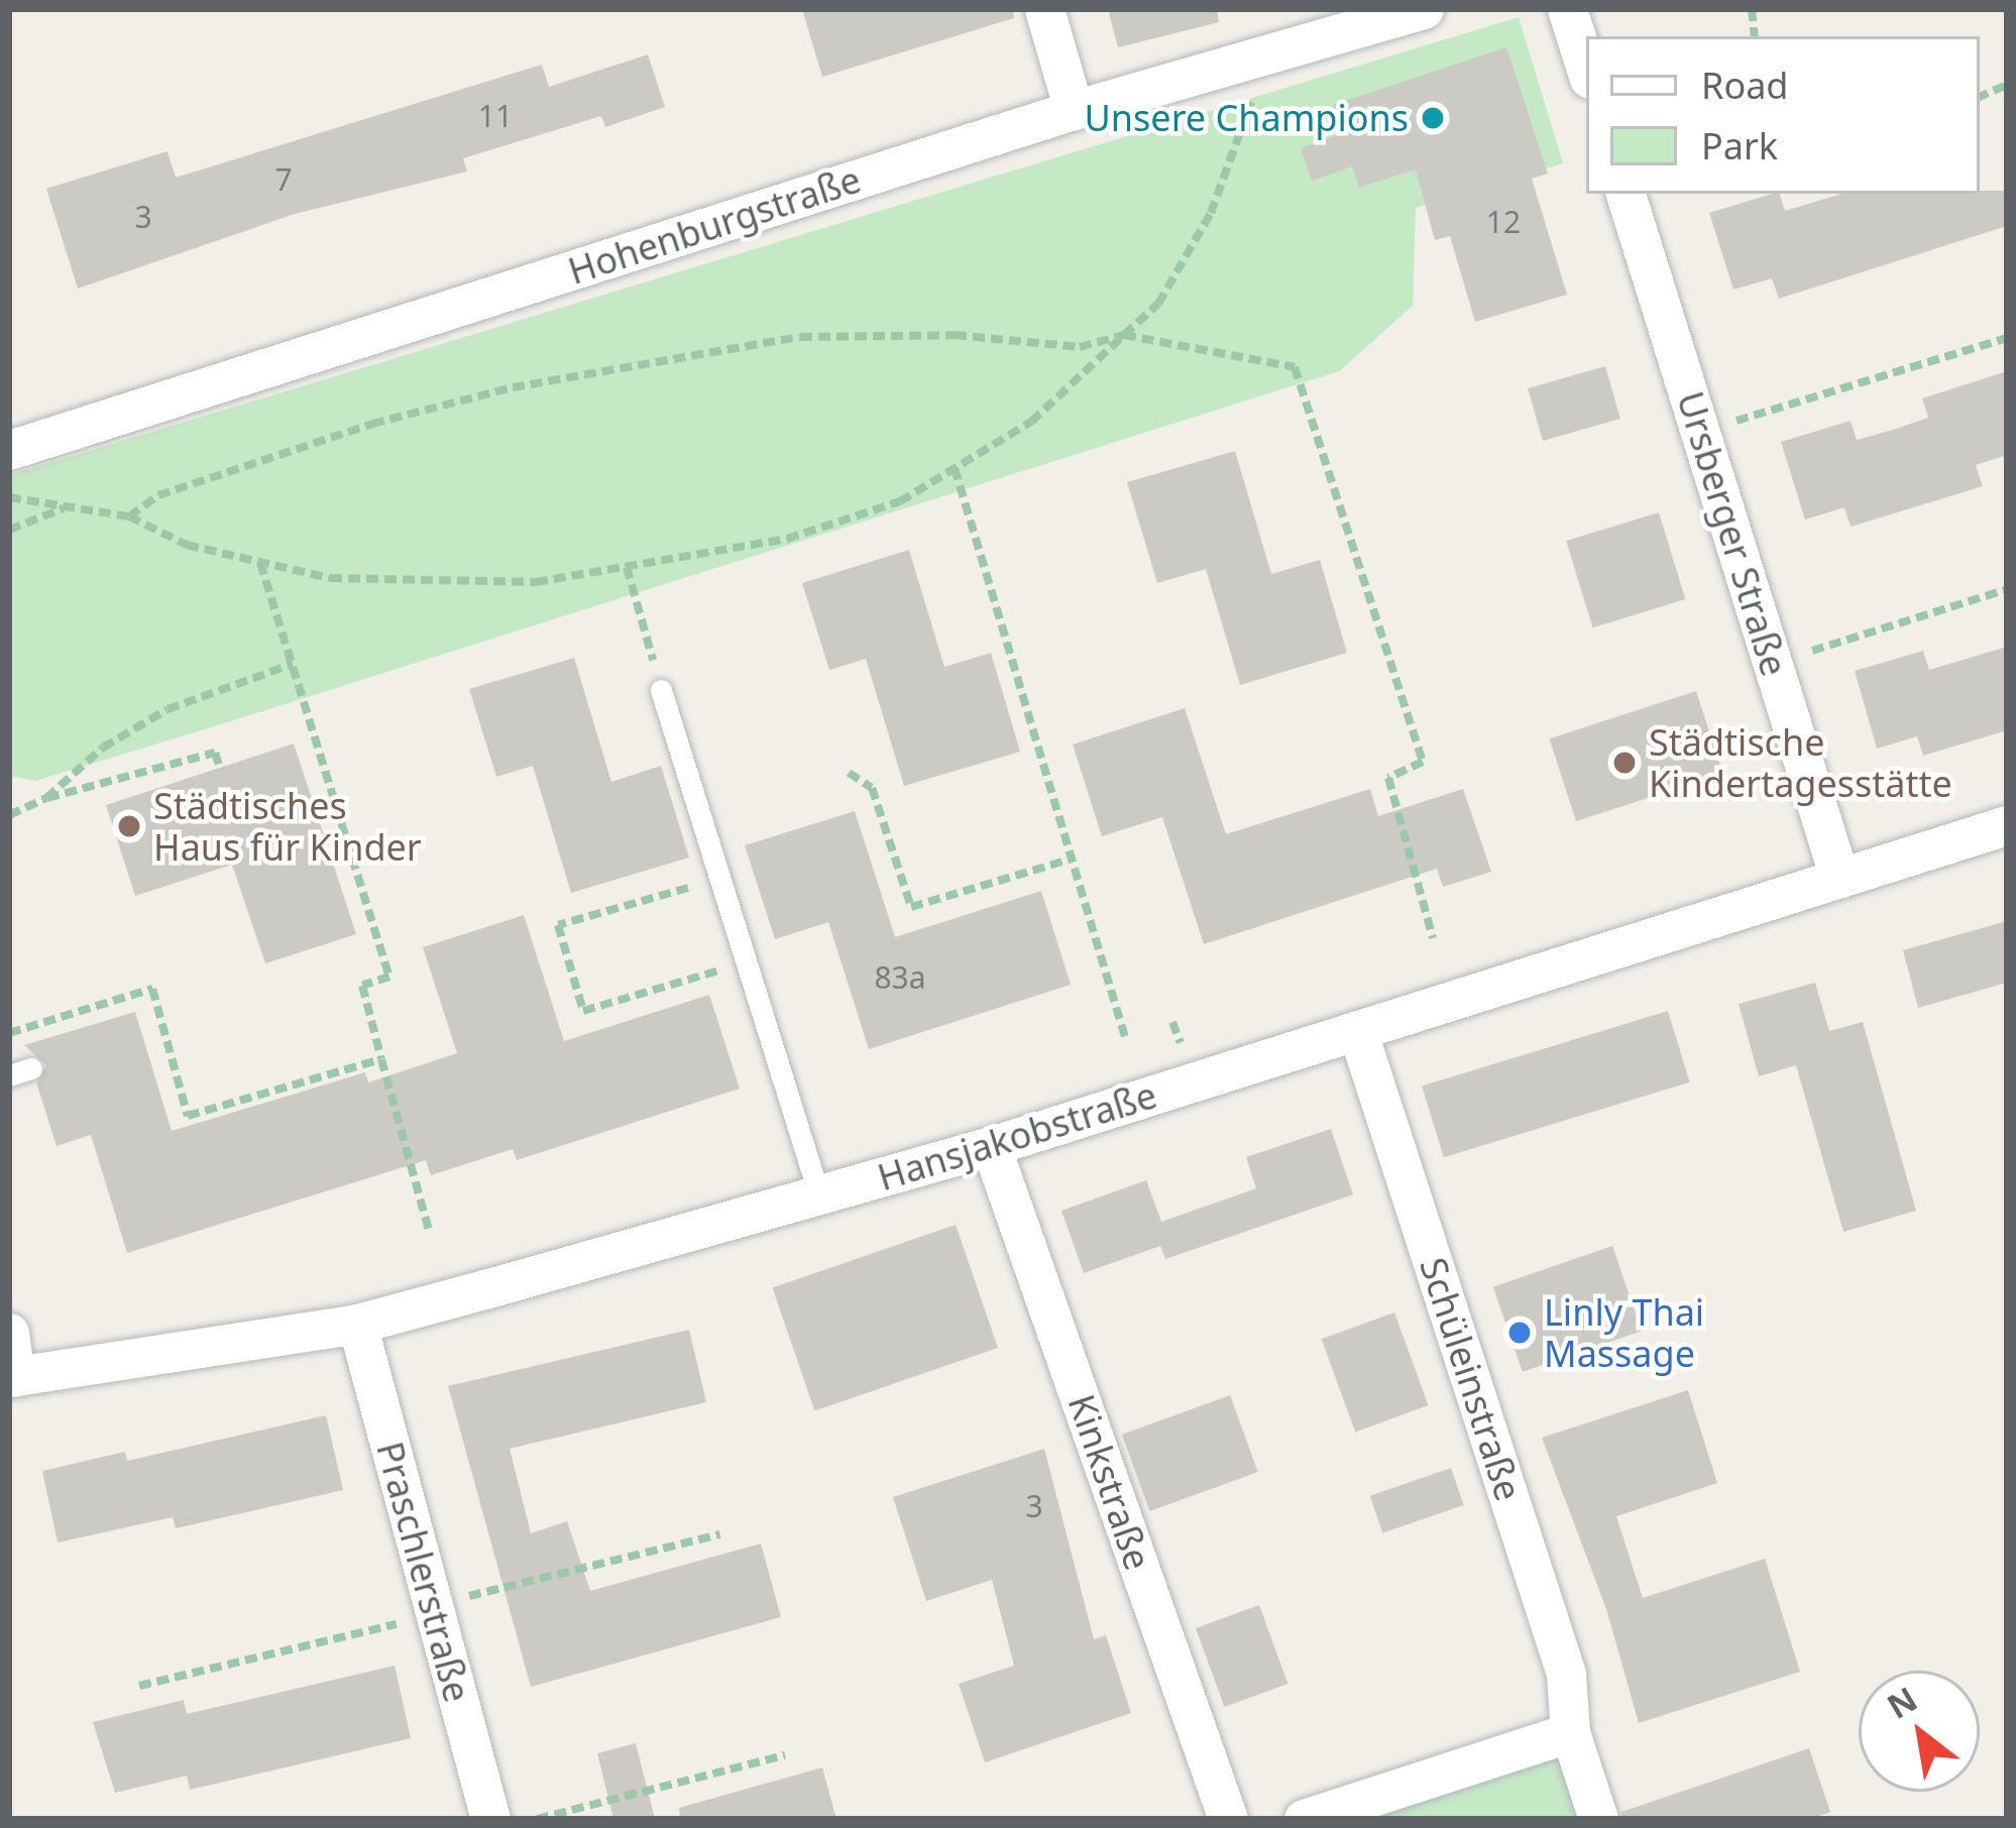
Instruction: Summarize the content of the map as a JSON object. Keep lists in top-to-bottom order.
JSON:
{
  "streets": {
    "street": [
      "Hohenburgstraße",
      "Ursberger Straße",
      "Hansjakobstraße",
      "Schüleinstraße",
      "Kinkstraße",
      "Praschlerstraße"
    ]
  },
  "crossings": [
    ["Ursberger Straße", "Hansjakobstraße"],
    ["Hansjakobstraße", "Schüleinstraße"],
    ["Hansjakobstraße", "Kinkstraße"],
    ["Hansjakobstraße", "Praschlerstraße"]
  ],
  "places": [
    "Unsere Champions",
    "Städtische Kindertagesstätte",
    "Städtisches Haus für Kinder",
    "Linly Thai Massage"
  ],
  "house_numbers": [
    "11",
    "7",
    "3",
    "12",
    "83a",
    "3"
  ],
  "legend": ["Road", "Park"],
  "north": "top left"
}
